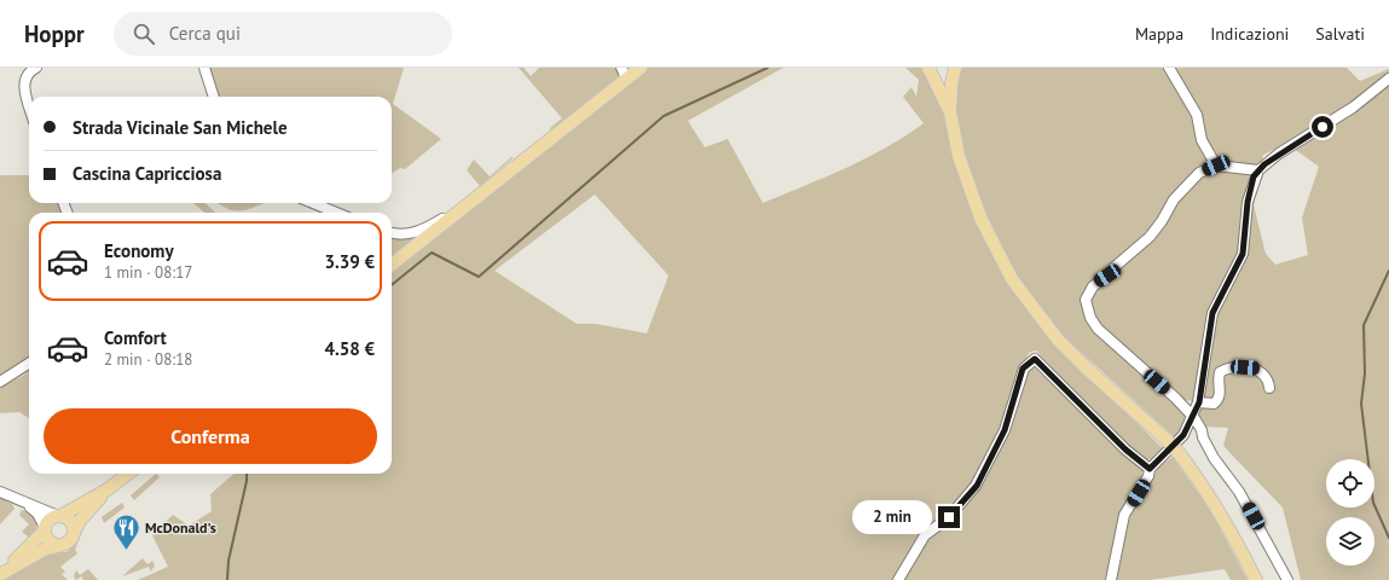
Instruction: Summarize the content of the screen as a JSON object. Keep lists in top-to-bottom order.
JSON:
{
  "places": {
    "restaurant": ["McDonald's"]
  },
  "page": {
    "header": "Hoppr",
    "search": "Cerca qui",
    "nav": ["Mappa", "Indicazioni", "Salvati"],
    "banner": ["Strada Vicinale San Michele", "Cascina Capricciosa"],
    "list": [
      {
        "name": "Economy",
        "note": "1 min · 08:17",
        "value": "3.39 €"
      },
      {
        "name": "Comfort",
        "note": "2 min · 08:18",
        "value": "4.58 €"
      }
    ],
    "buttons": "Conferma",
    "bubble": "2 min"
  }
}
